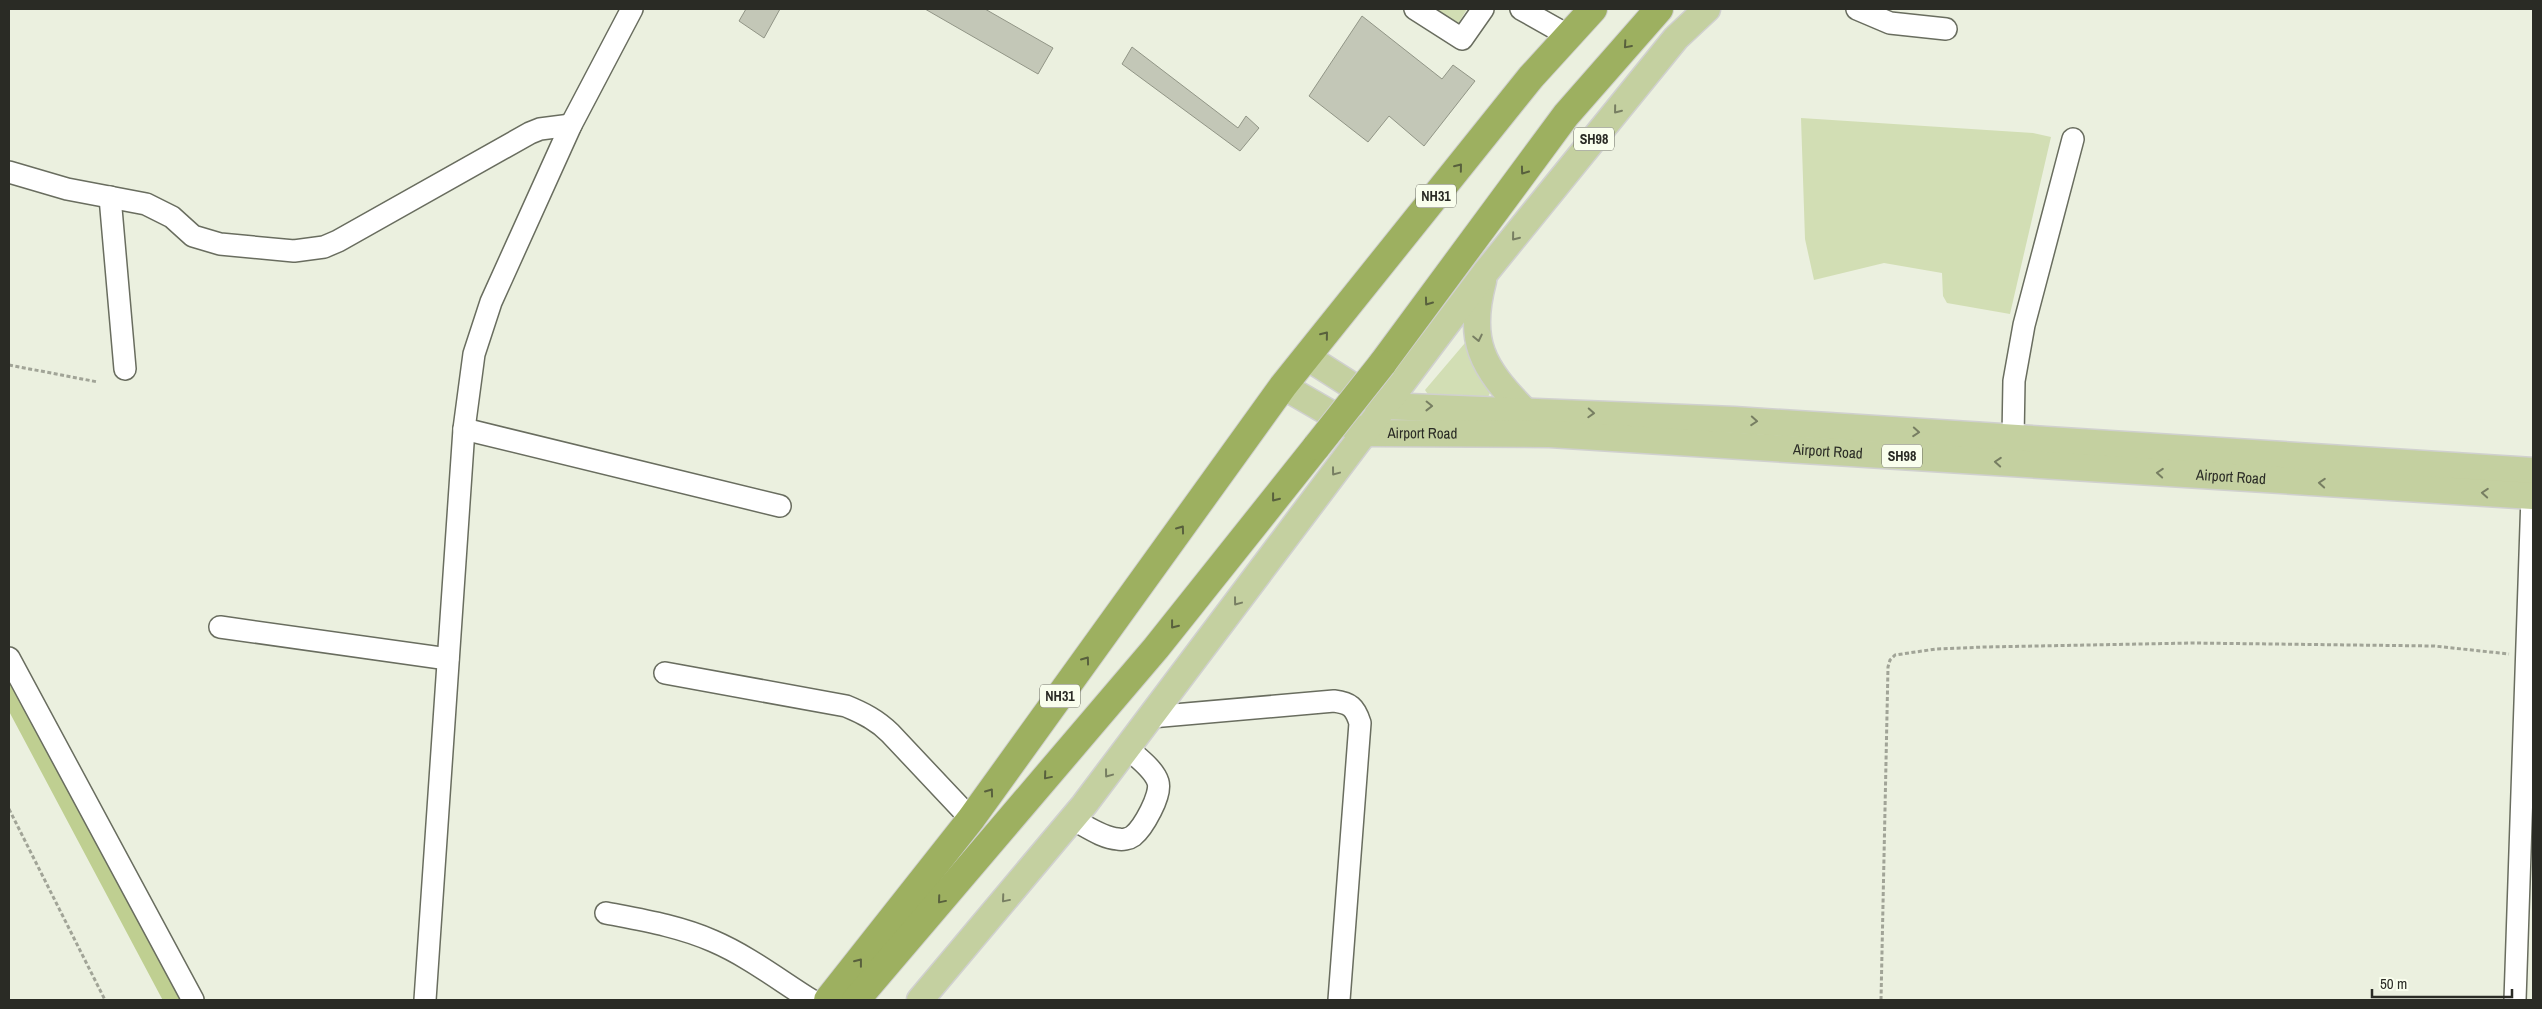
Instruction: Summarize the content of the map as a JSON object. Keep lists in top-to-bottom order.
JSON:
{
  "streets": {
    "highway": ["NH31"],
    "main road": ["SH98", "Airport Road"]
  },
  "crossings": [
    ["SH98", "Airport Road"],
    ["NH31", "Airport Road"]
  ],
  "scale_bar": "50 m"
}
